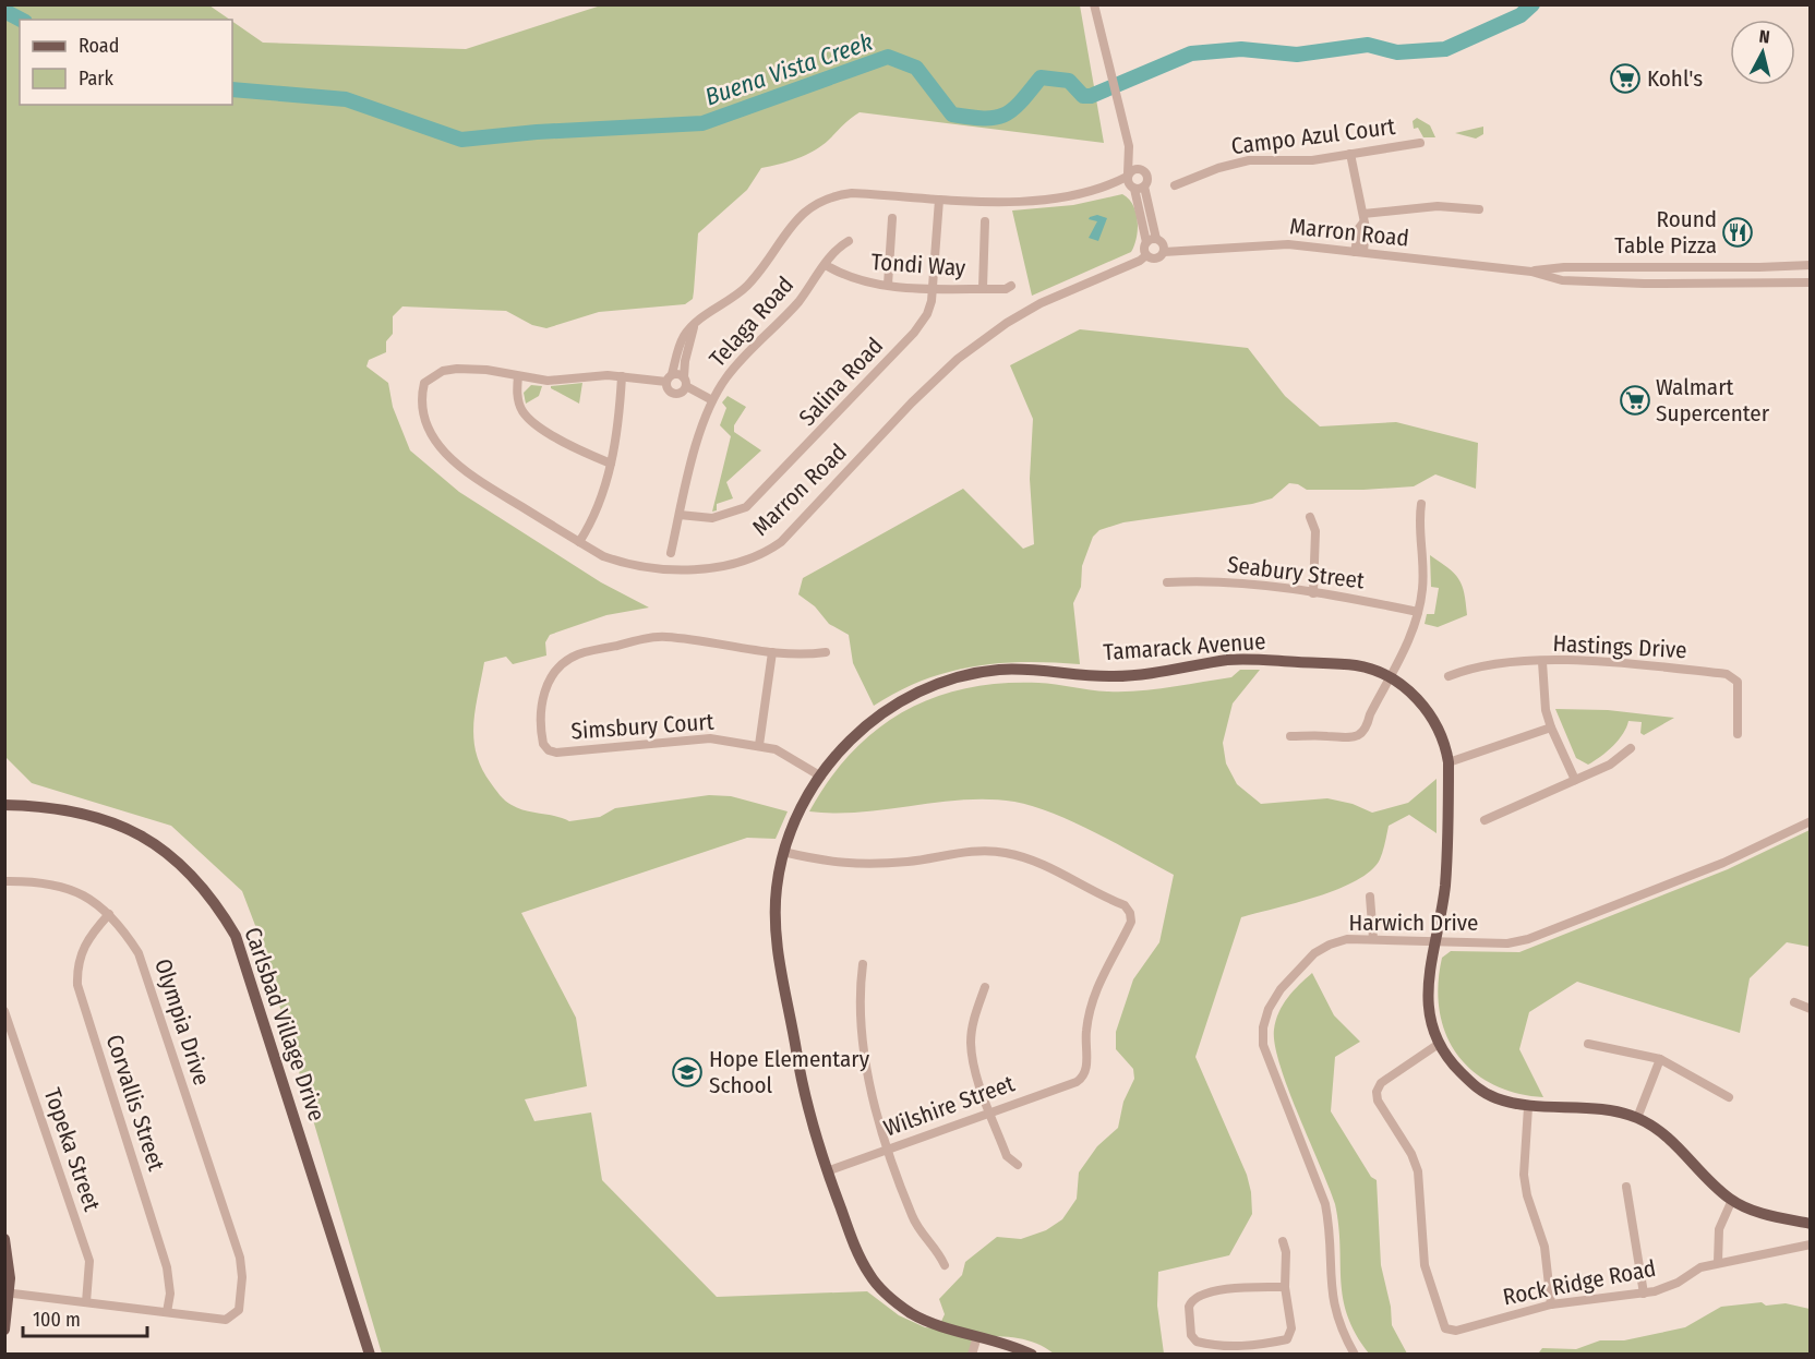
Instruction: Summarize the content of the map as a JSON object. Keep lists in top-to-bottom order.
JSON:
{
  "streets": {
    "main road": ["Tamarack Avenue", "Carlsbad Village Drive"],
    "street": [
      "Campo Azul Court",
      "Marron Road",
      "Tondi Way",
      "Telaga Road",
      "Salina Road",
      "Seabury Street",
      "Hastings Drive",
      "Simsbury Court",
      "Harwich Drive",
      "Olympia Drive",
      "Corvallis Street",
      "Wilshire Street",
      "Topeka Street",
      "Rock Ridge Road"
    ]
  },
  "crossings": [
    ["Tondi Way", "Telaga Road"],
    ["Tondi Way", "Salina Road"],
    ["Telaga Road", "Salina Road"],
    ["Tamarack Avenue", "Simsbury Court"],
    ["Tamarack Avenue", "Harwich Drive"],
    ["Tamarack Avenue", "Wilshire Street"],
    ["Tamarack Avenue", "Rock Ridge Road"],
    ["Olympia Drive", "Corvallis Street"]
  ],
  "water": ["Buena Vista Creek"],
  "places": {
    "supermarket": ["Kohl's", "Walmart Supercenter"],
    "restaurant": ["Round Table Pizza"],
    "school or university": ["Hope Elementary School"]
  },
  "legend": ["Road", "Park"],
  "scale_bar": "100 m",
  "north": "top"
}
